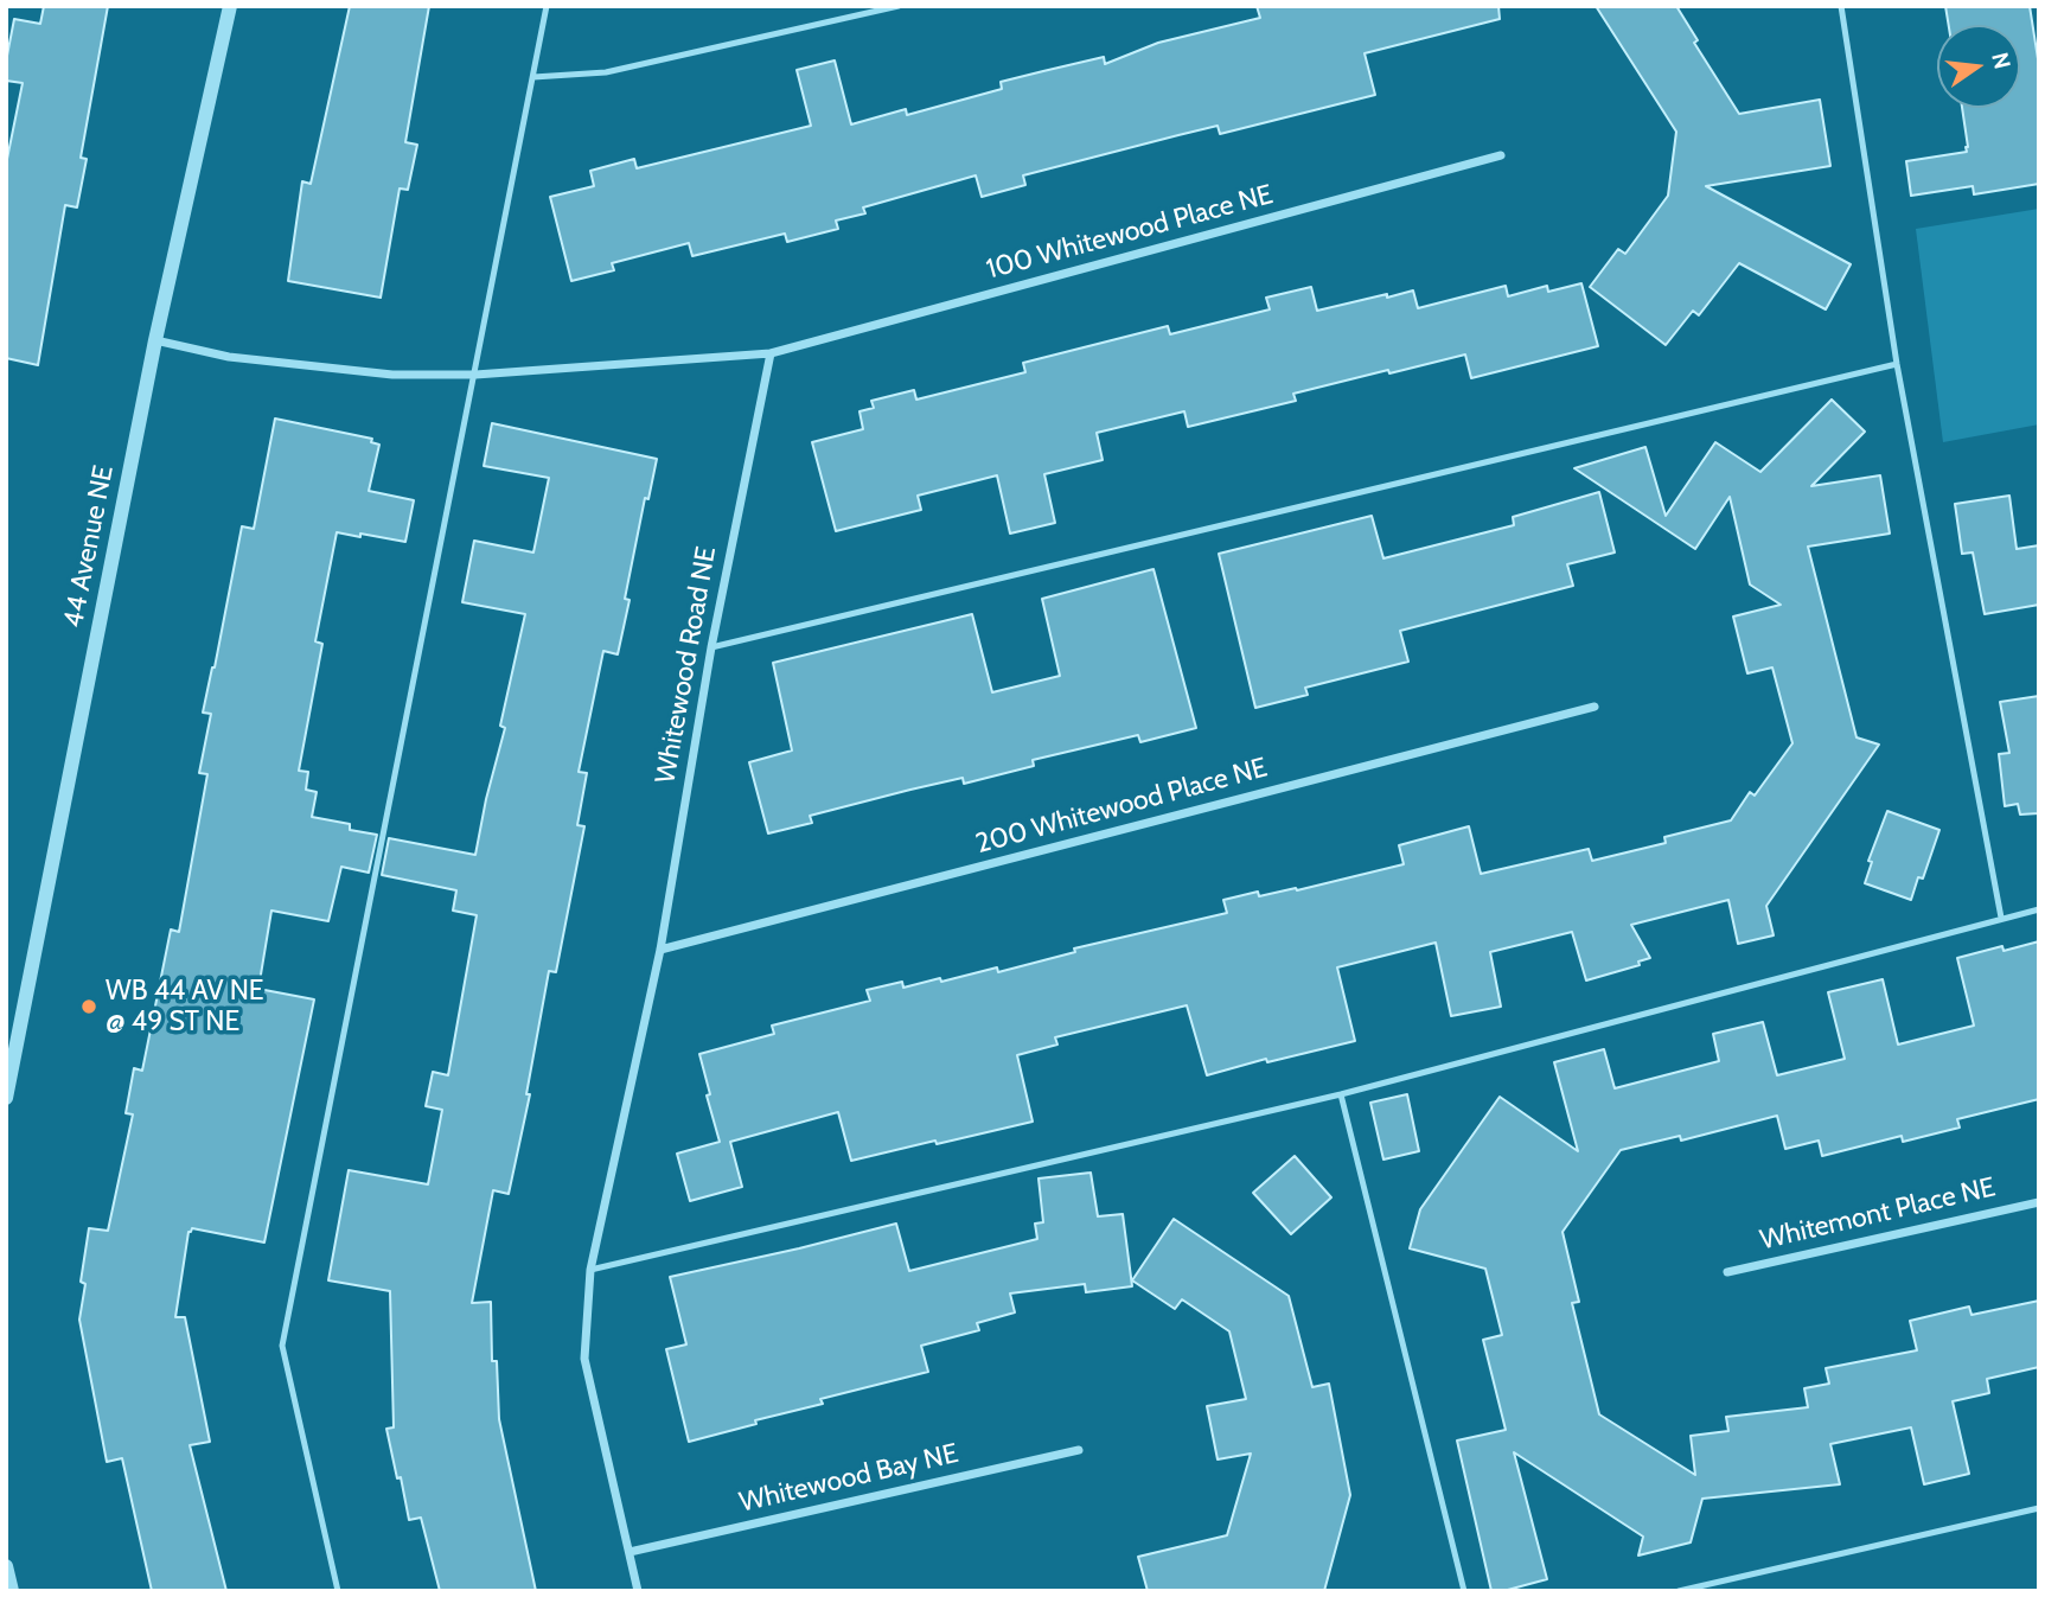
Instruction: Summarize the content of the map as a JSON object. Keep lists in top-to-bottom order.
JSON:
{
  "streets": {
    "street": [
      "100 Whitewood Place NE",
      "44 Avenue NE",
      "Whitewood Road NE",
      "200 Whitewood Place NE",
      "Whitemont Place NE",
      "Whitewood Bay NE"
    ]
  },
  "crossings": [
    ["100 Whitewood Place NE", "Whitewood Road NE"],
    ["Whitewood Road NE", "200 Whitewood Place NE"],
    ["Whitewood Road NE", "Whitewood Bay NE"]
  ],
  "places": ["WB 44 AV NE @ 49 ST NE"],
  "north": "right"
}
